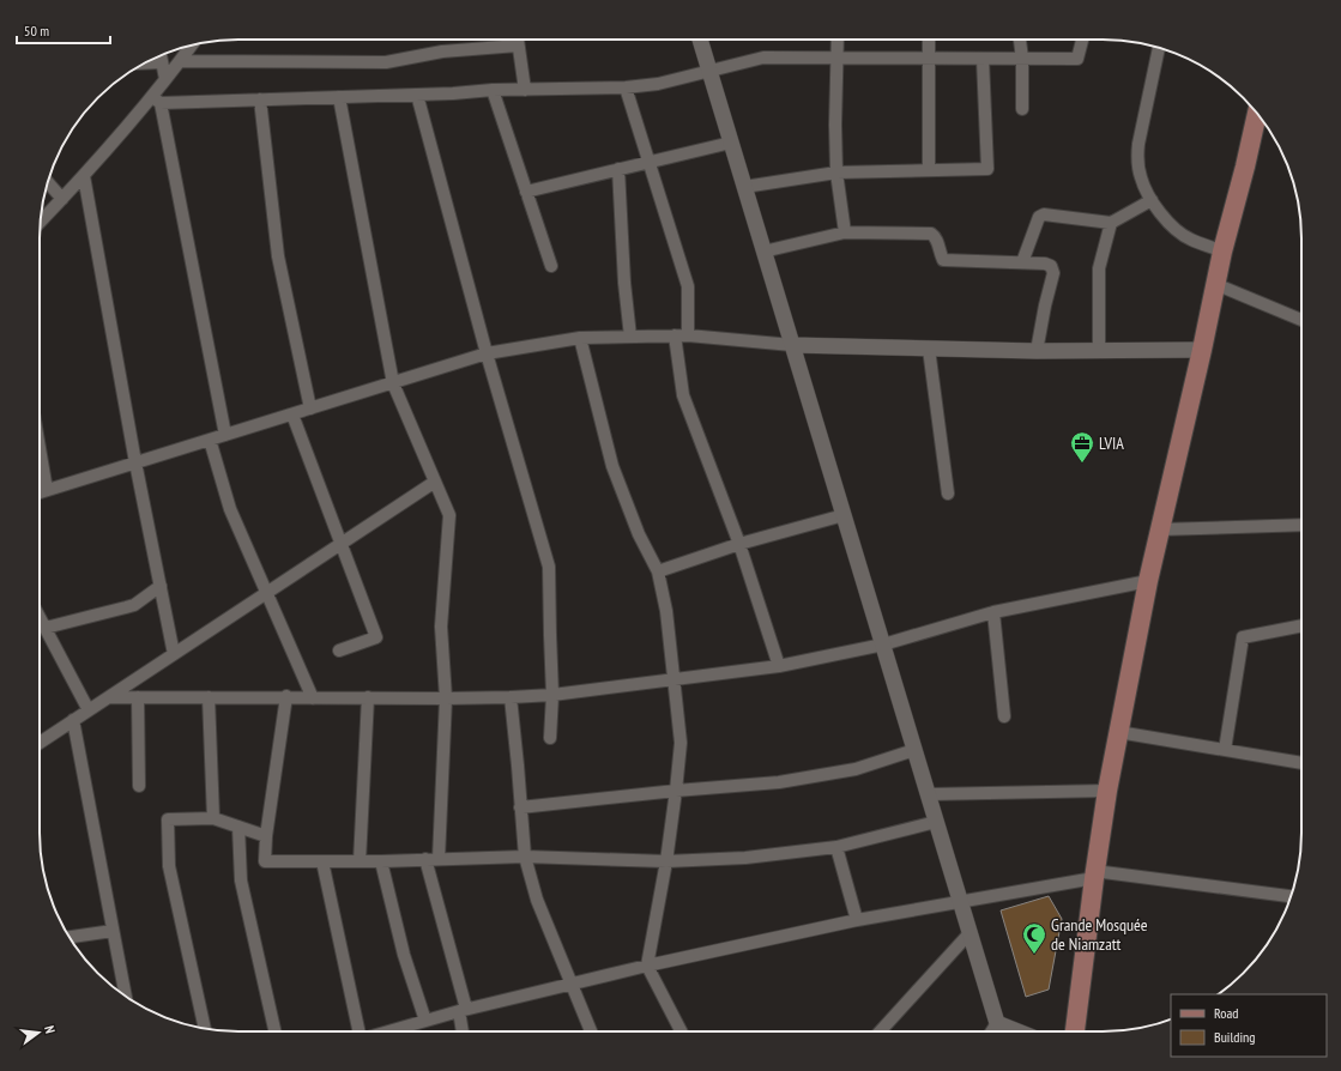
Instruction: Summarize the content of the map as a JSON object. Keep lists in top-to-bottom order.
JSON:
{
  "places": {
    "office": ["LVIA"],
    "mosque": ["Grande Mosquée de Niamzatt"]
  },
  "legend": ["Road", "Building"],
  "scale_bar": "50 m",
  "north": "right"
}
